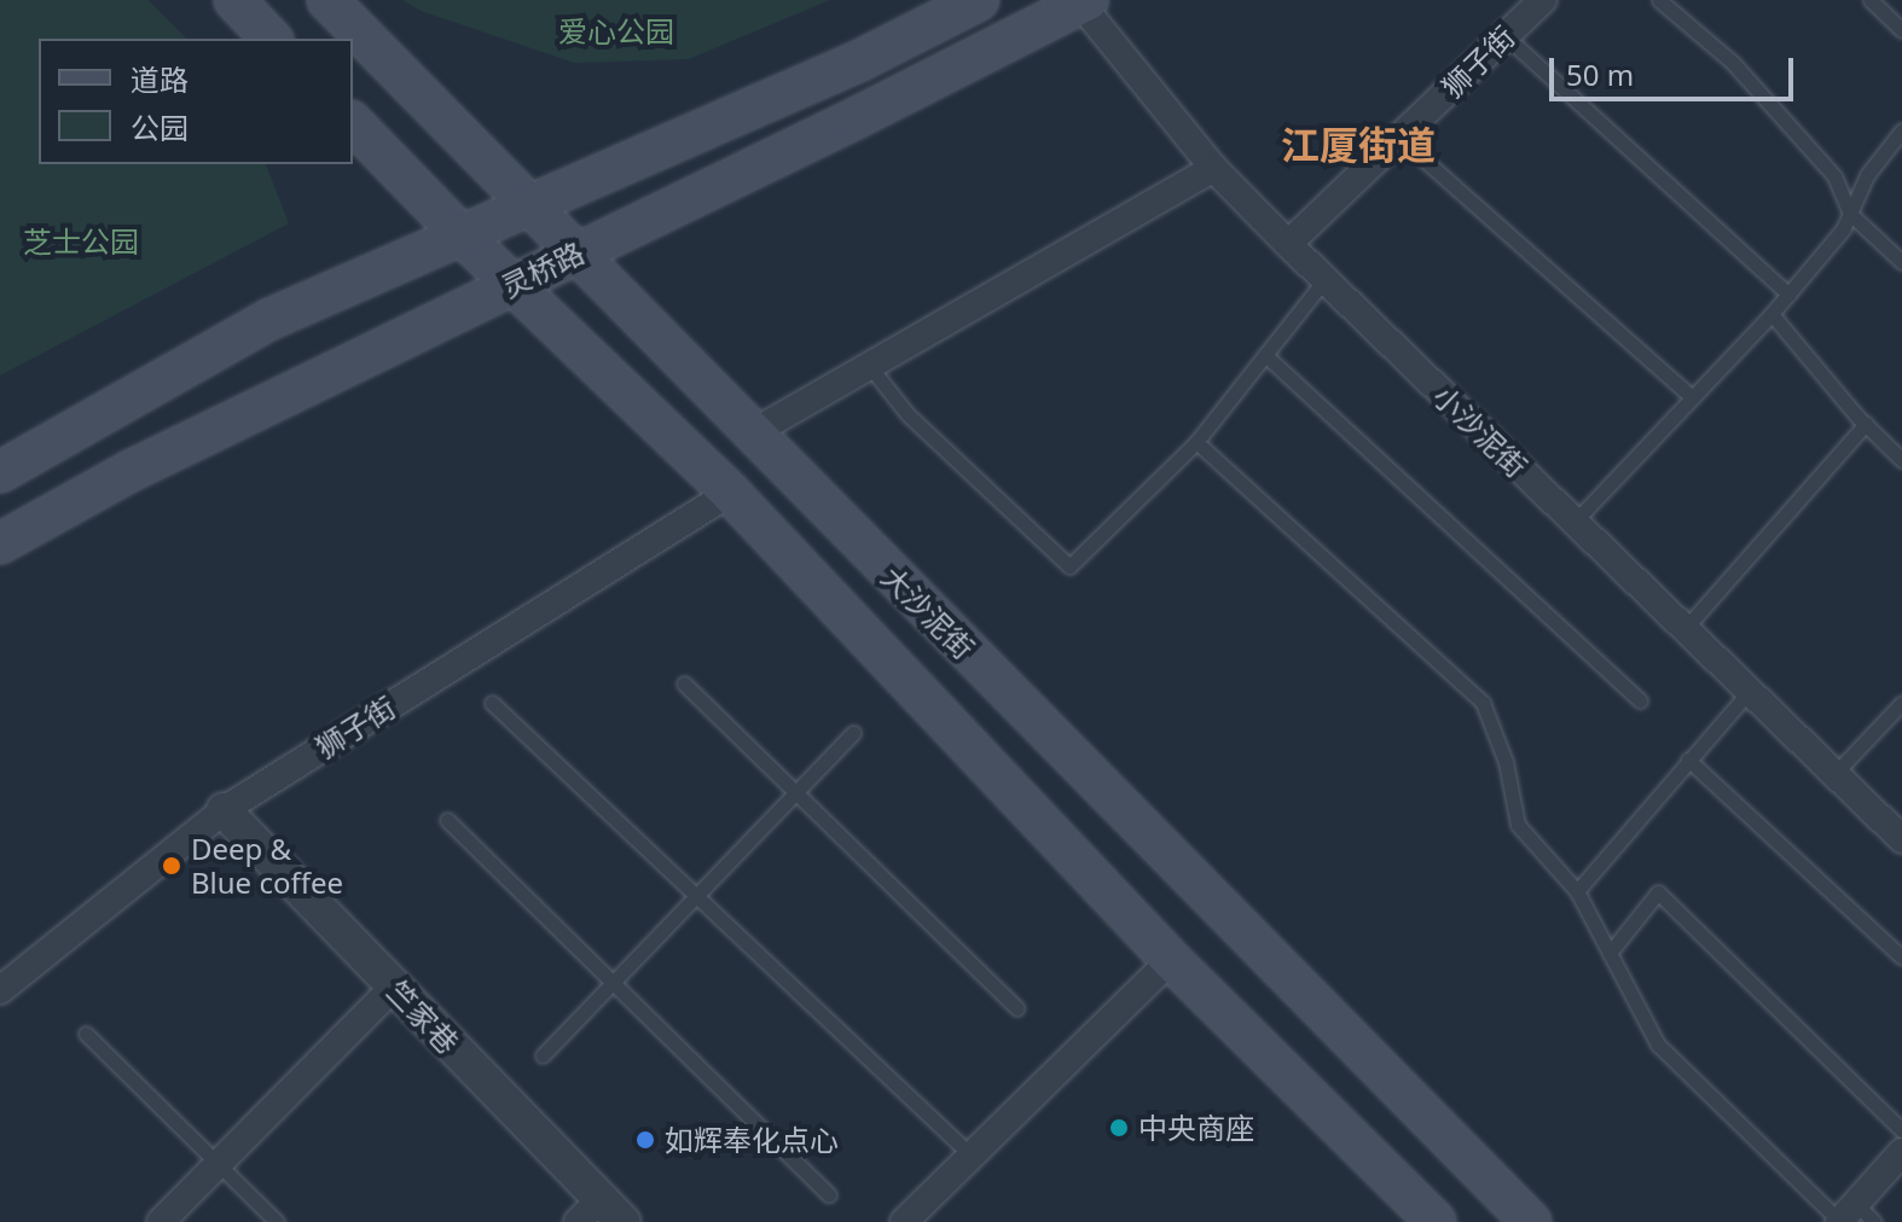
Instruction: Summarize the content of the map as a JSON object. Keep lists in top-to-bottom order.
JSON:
{
  "streets": {
    "main road": ["灵桥路", "大沙泥街"],
    "street": ["狮子街", "小沙泥街", "竺家巷"]
  },
  "crossings": [
    ["狮子街", "小沙泥街"],
    ["狮子街", "大沙泥街"],
    ["狮子街", "竺家巷"],
    ["灵桥路", "小沙泥街"],
    ["灵桥路", "大沙泥街"]
  ],
  "districts": ["江厦街道"],
  "parks": ["爱心公园", "芝士公园"],
  "places": ["Deep & Blue coffee", "中央商座", "如辉奉化点心"],
  "legend": ["道路", "公园"],
  "scale_bar": "50 m"
}
